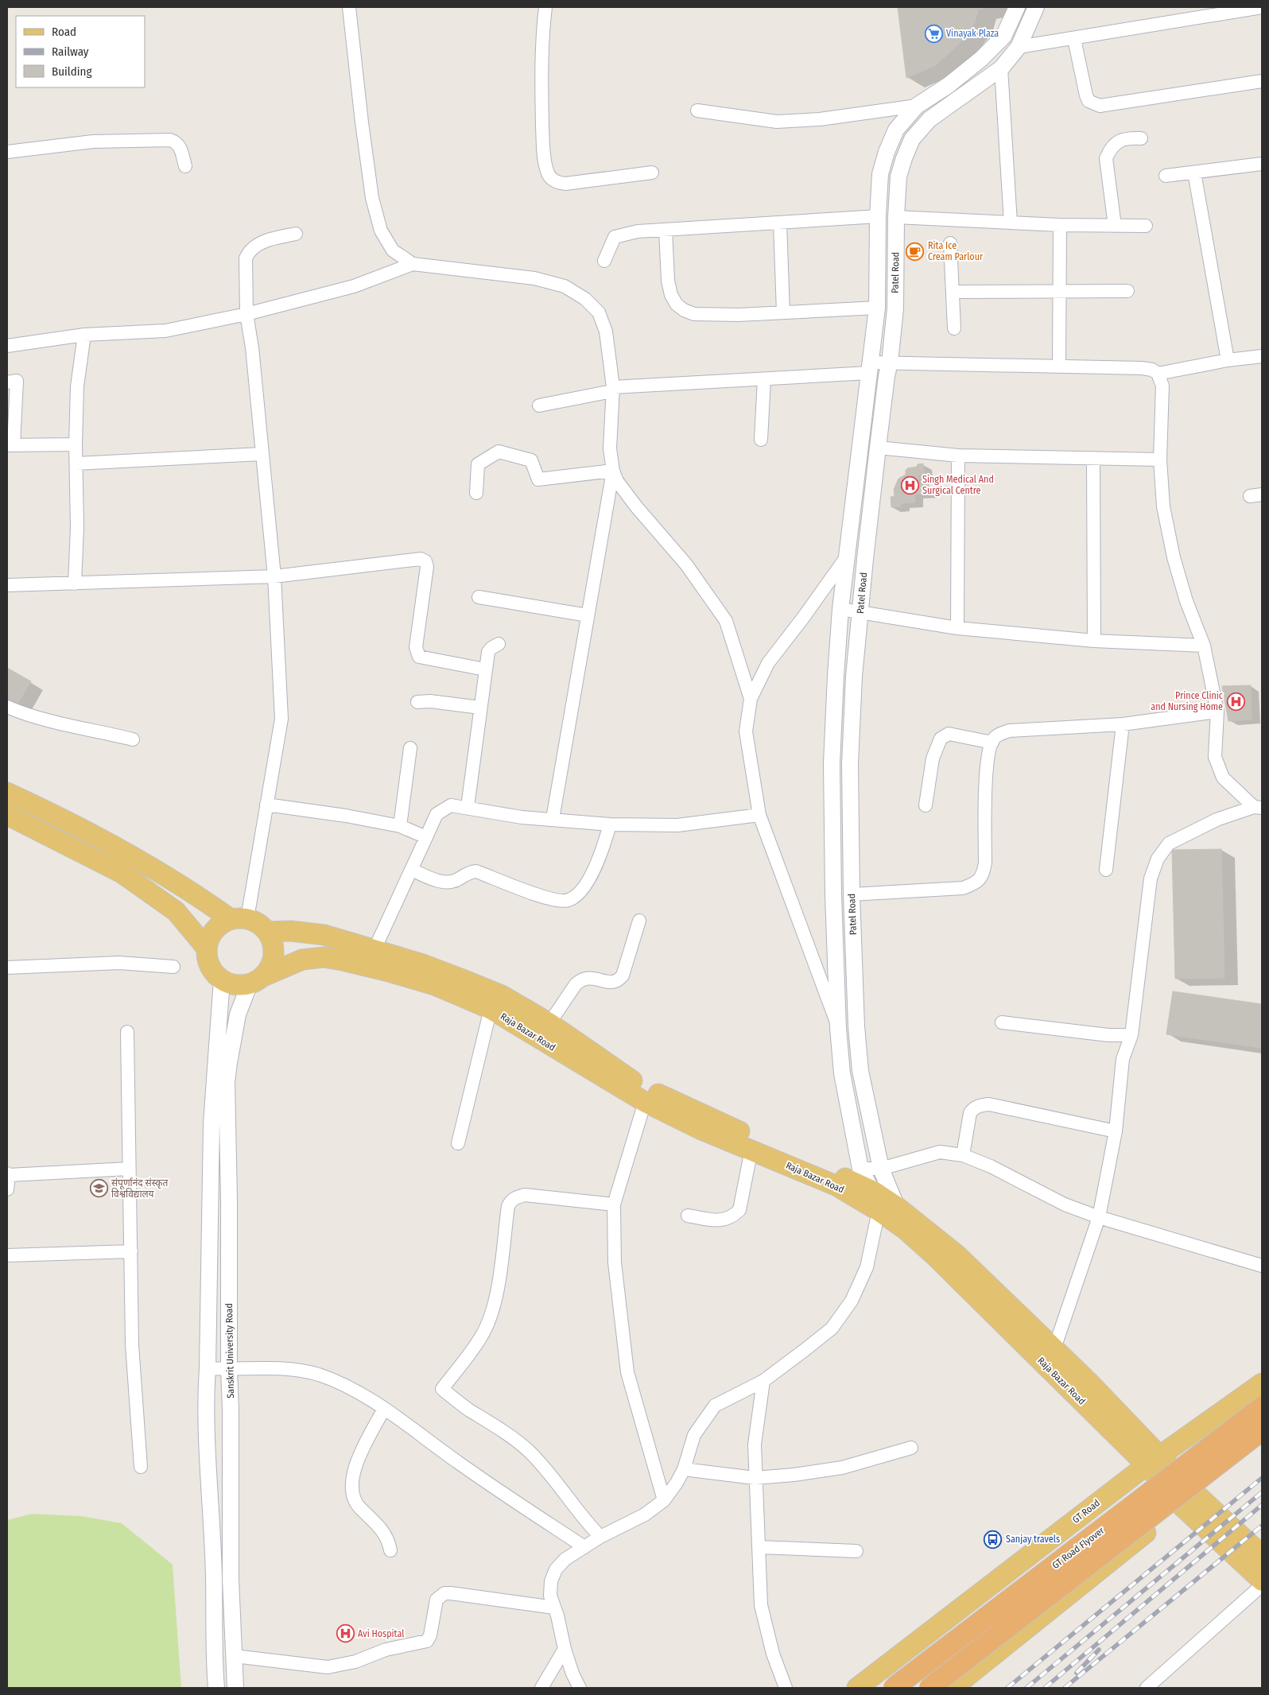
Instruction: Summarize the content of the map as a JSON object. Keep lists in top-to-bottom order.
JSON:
{
  "streets": {
    "highway": ["GT Road Flyover"],
    "main road": ["Raja Bazar Road", "GT Road"],
    "street": ["Patel Road", "Sanskrit University Road"]
  },
  "crossings": [
    ["Patel Road", "Raja Bazar Road"],
    ["Raja Bazar Road", "Sanskrit University Road"],
    ["Raja Bazar Road", "GT Road"]
  ],
  "places": {
    "supermarket": ["Vinayak Plaza"],
    "cafe": ["Rita Ice Cream Parlour"],
    "hospital": ["Singh Medical And Surgical Centre", "Prince Clinic and Nursing Home", "Avi Hospital"],
    "school or university": ["संपूर्णानंद संस्कृत विश्वविद्यालय"],
    "bus stop": ["Sanjay travels"]
  },
  "legend": ["Road", "Railway", "Building"]
}
